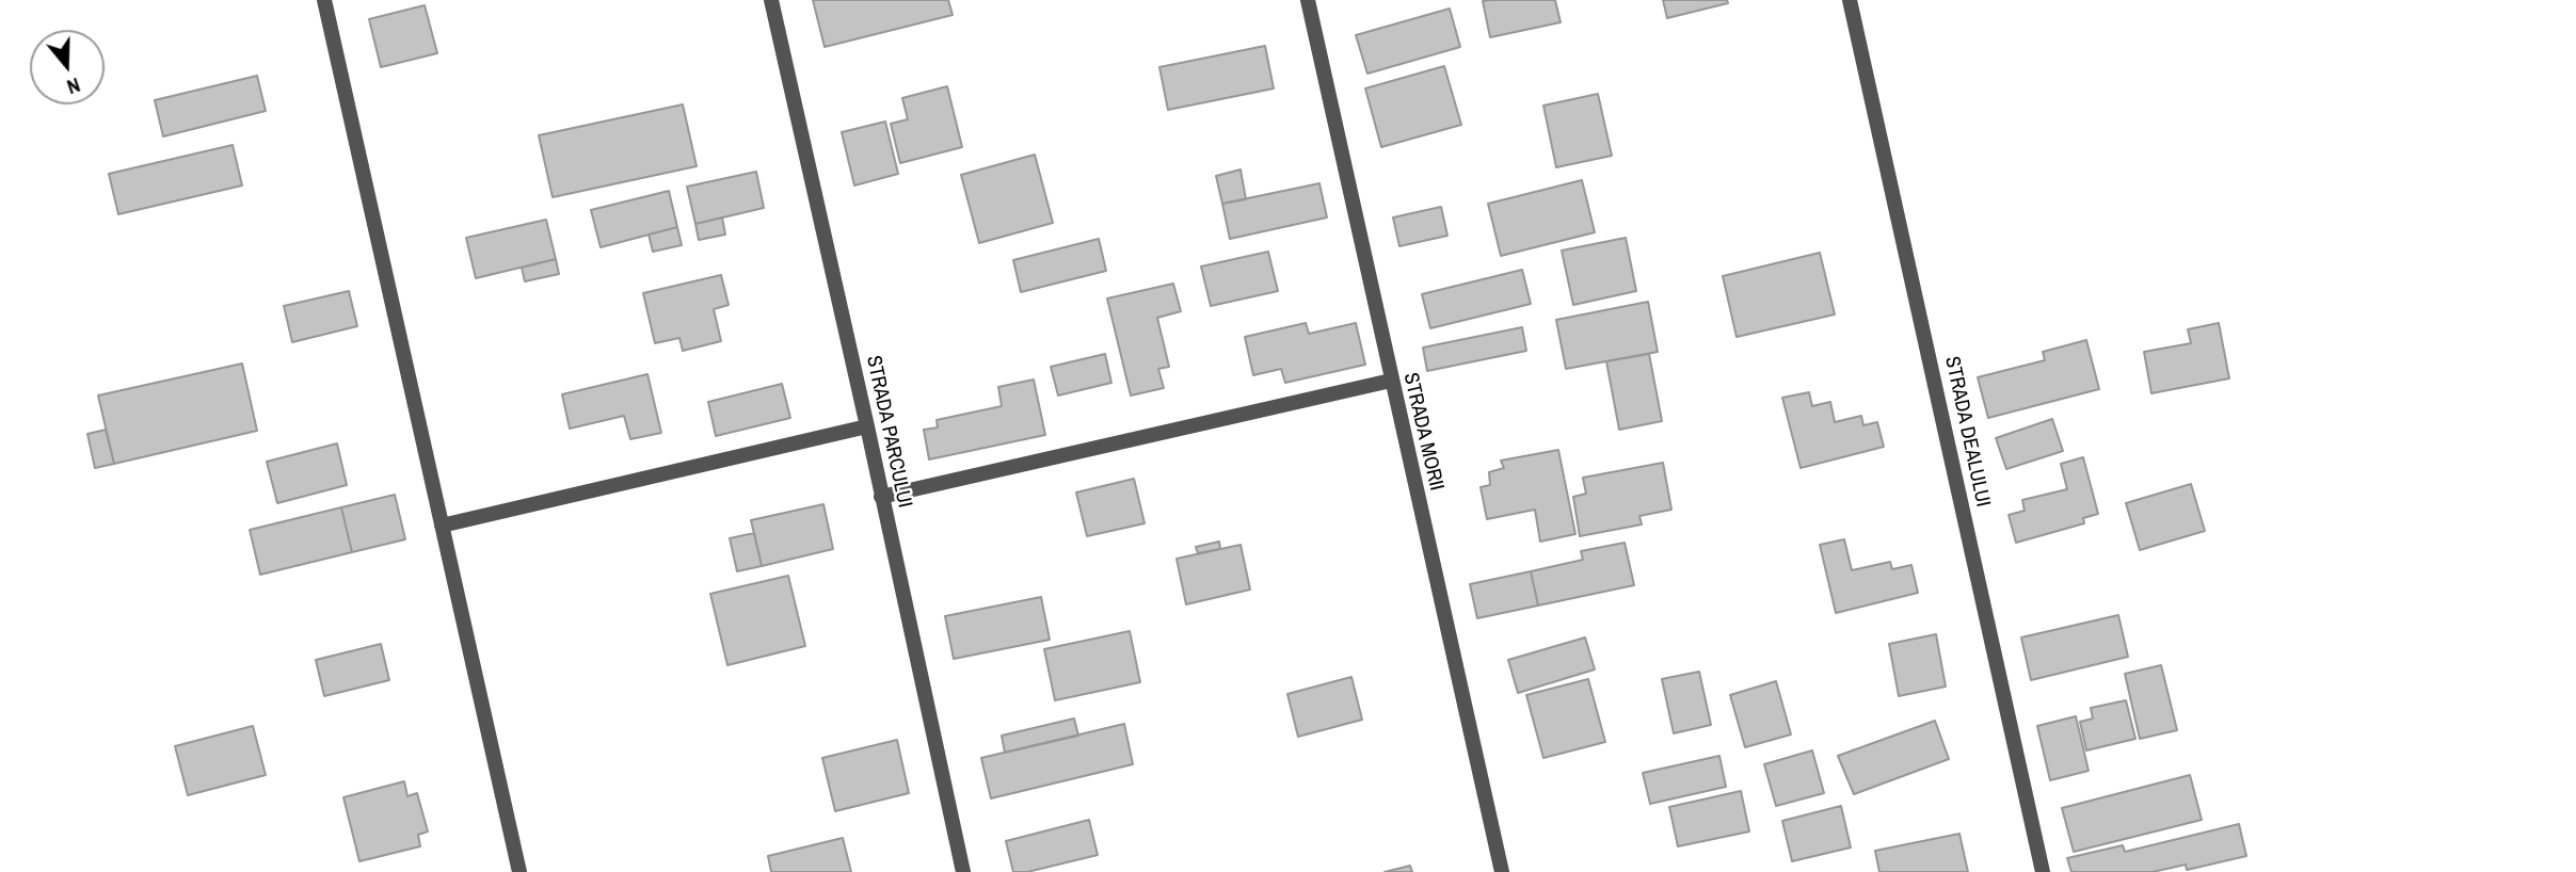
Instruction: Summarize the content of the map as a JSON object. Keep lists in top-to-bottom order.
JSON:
{
  "streets": {
    "street": ["STRADA PARCULUI", "STRADA MORII", "STRADA DEALULUI"]
  },
  "north": "bottom"
}
